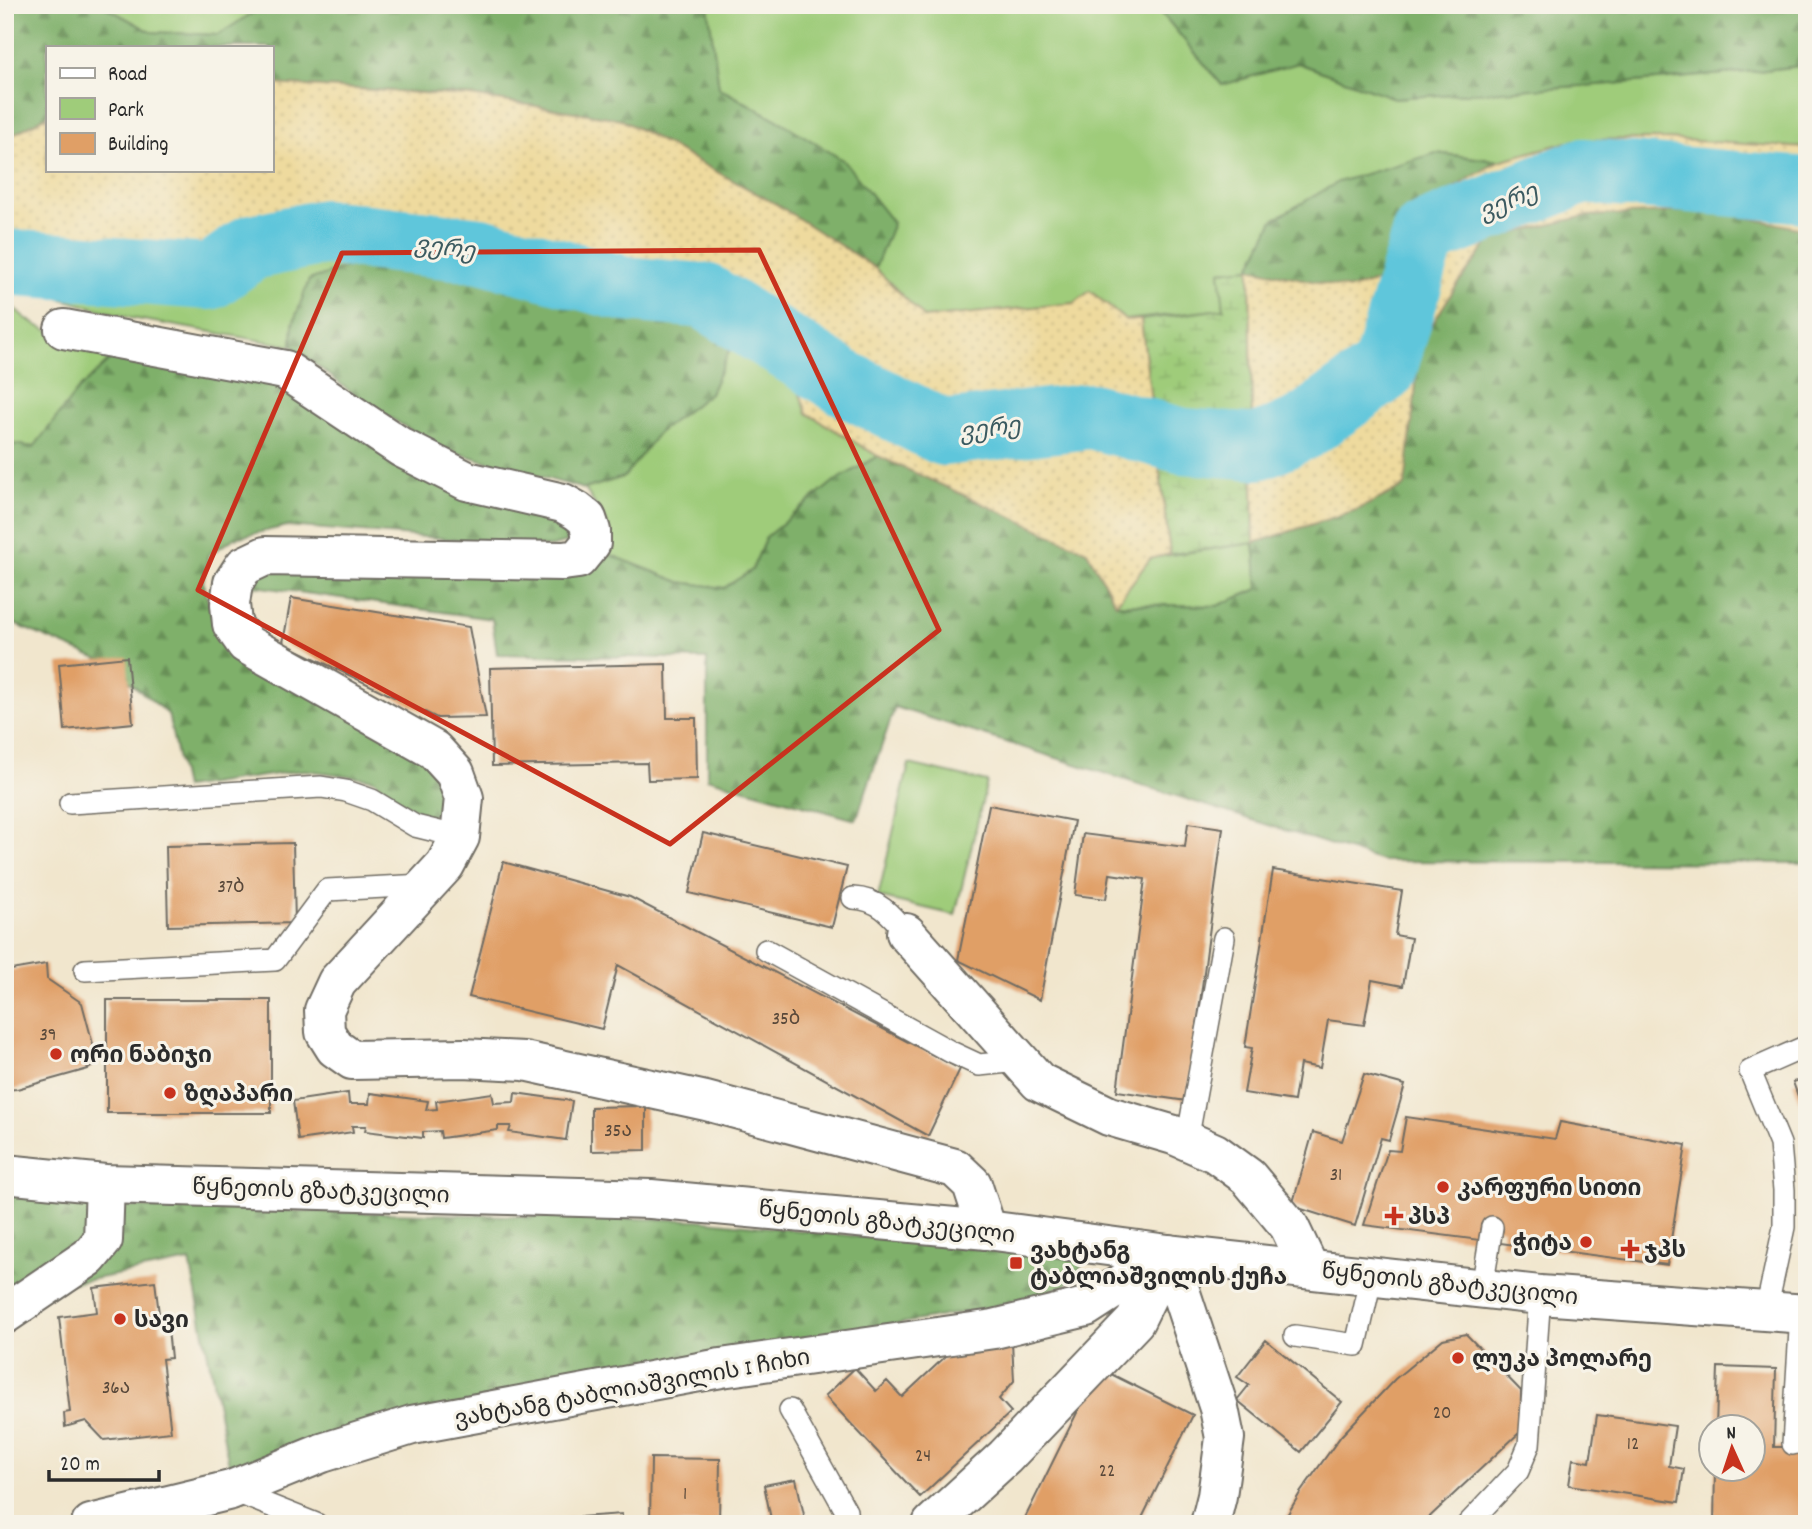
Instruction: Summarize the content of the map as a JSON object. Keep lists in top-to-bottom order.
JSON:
{
  "streets": {
    "street": ["წყნეთის გზატკეცილი", "ვახტანგ ტაბლიაშვილის I ჩიხი"]
  },
  "crossings": [
    ["წყნეთის გზატკეცილი", "ვახტანგ ტაბლიაშვილის I ჩიხი"]
  ],
  "water": ["ვერე"],
  "places": {
    "other": [
      "ორი ნაბიჯი",
      "ზღაპარი",
      "კარფური სითი",
      "ჭიტა",
      "სავი",
      "ლუკა პოლარე"
    ],
    "health": ["პსპ", "ჯპს"],
    "transit": ["ვახტანგ ტაბლიაშვილის ქუჩა"]
  },
  "house_numbers": [
    "37ბ",
    "35ბ",
    "39",
    "35ა",
    "31",
    "36ა",
    "20",
    "12",
    "24",
    "22",
    "1"
  ],
  "legend": ["Road", "Park", "Building"],
  "scale_bar": "20 m",
  "north": "top"
}
